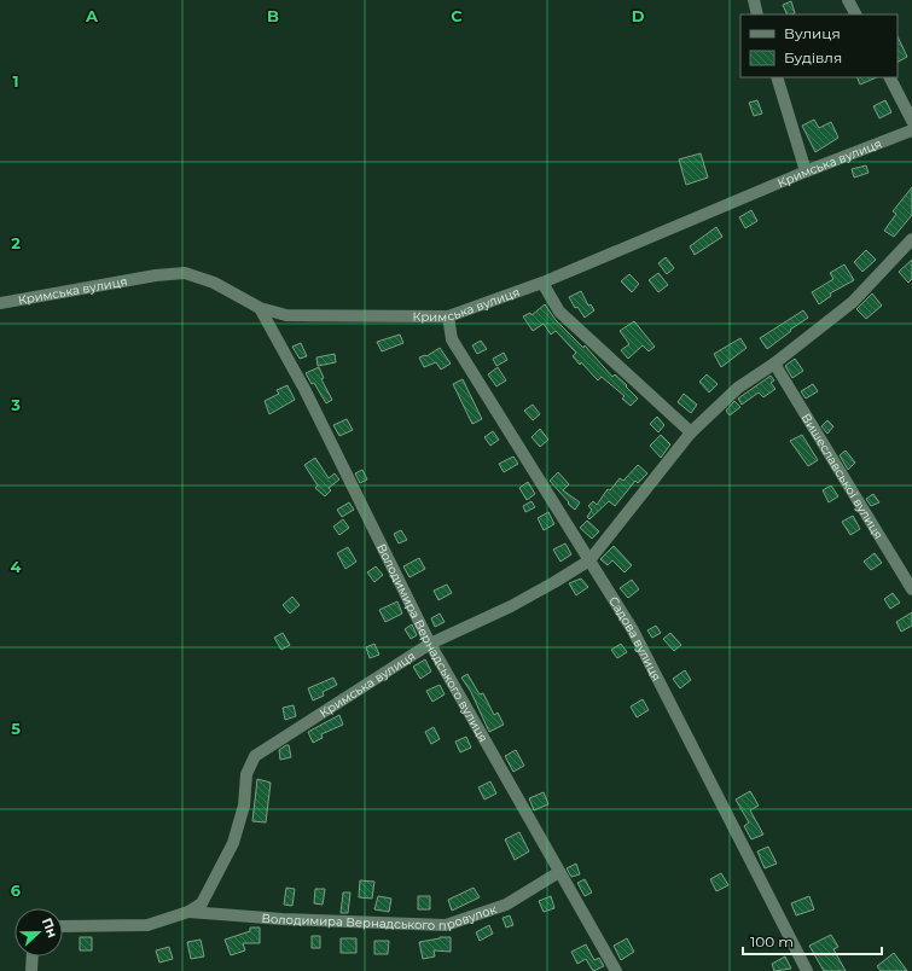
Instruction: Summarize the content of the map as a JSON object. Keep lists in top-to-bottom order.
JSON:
{
  "streets": {
    "street": [
      "Кримська вулиця",
      "Вишеславської вулиця",
      "Садова вулиця",
      "Володимира Вернадського вулиця",
      "Володимира Вернадського провулок"
    ]
  },
  "crossings": [
    ["Кримська вулиця", "Вишеславської вулиця"],
    ["Кримська вулиця", "Садова вулиця"],
    ["Кримська вулиця", "Володимира Вернадського вулиця"],
    ["Кримська вулиця", "Володимира Вернадського провулок"],
    ["Володимира Вернадського вулиця", "Володимира Вернадського провулок"]
  ],
  "legend": ["Вулиця", "Будівля"],
  "scale_bar": "100 m",
  "north": "right",
  "grid": {
    "columns": [
      "A",
      "B",
      "C",
      "D"
    ],
    "rows": [
      "1",
      "2",
      "3",
      "4",
      "5",
      "6"
    ]
  }
}
